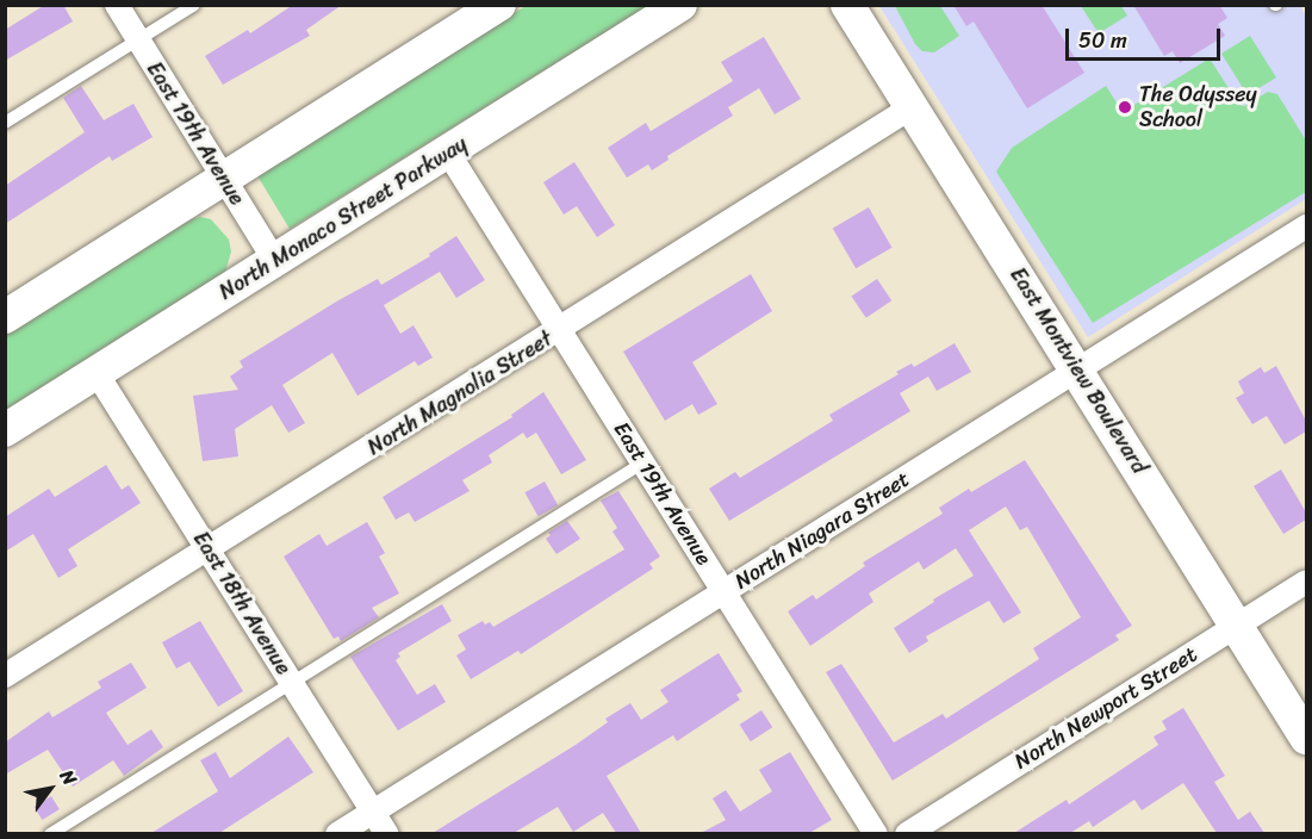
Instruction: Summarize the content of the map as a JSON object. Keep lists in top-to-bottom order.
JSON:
{
  "streets": {
    "main road": ["North Monaco Street Parkway", "East Montview Boulevard"],
    "street": [
      "East 19th Avenue",
      "North Magnolia Street",
      "North Niagara Street",
      "East 18th Avenue",
      "North Newport Street"
    ]
  },
  "crossings": [
    ["East 19th Avenue", "North Monaco Street Parkway"],
    ["East 19th Avenue", "North Magnolia Street"],
    ["East 19th Avenue", "North Niagara Street"],
    ["North Monaco Street Parkway", "East 18th Avenue"],
    ["East Montview Boulevard", "North Magnolia Street"],
    ["East Montview Boulevard", "North Niagara Street"],
    ["East Montview Boulevard", "North Newport Street"],
    ["North Magnolia Street", "East 18th Avenue"],
    ["North Niagara Street", "East 18th Avenue"]
  ],
  "places": ["The Odyssey School"],
  "scale_bar": "50 m",
  "north": "top right"
}
